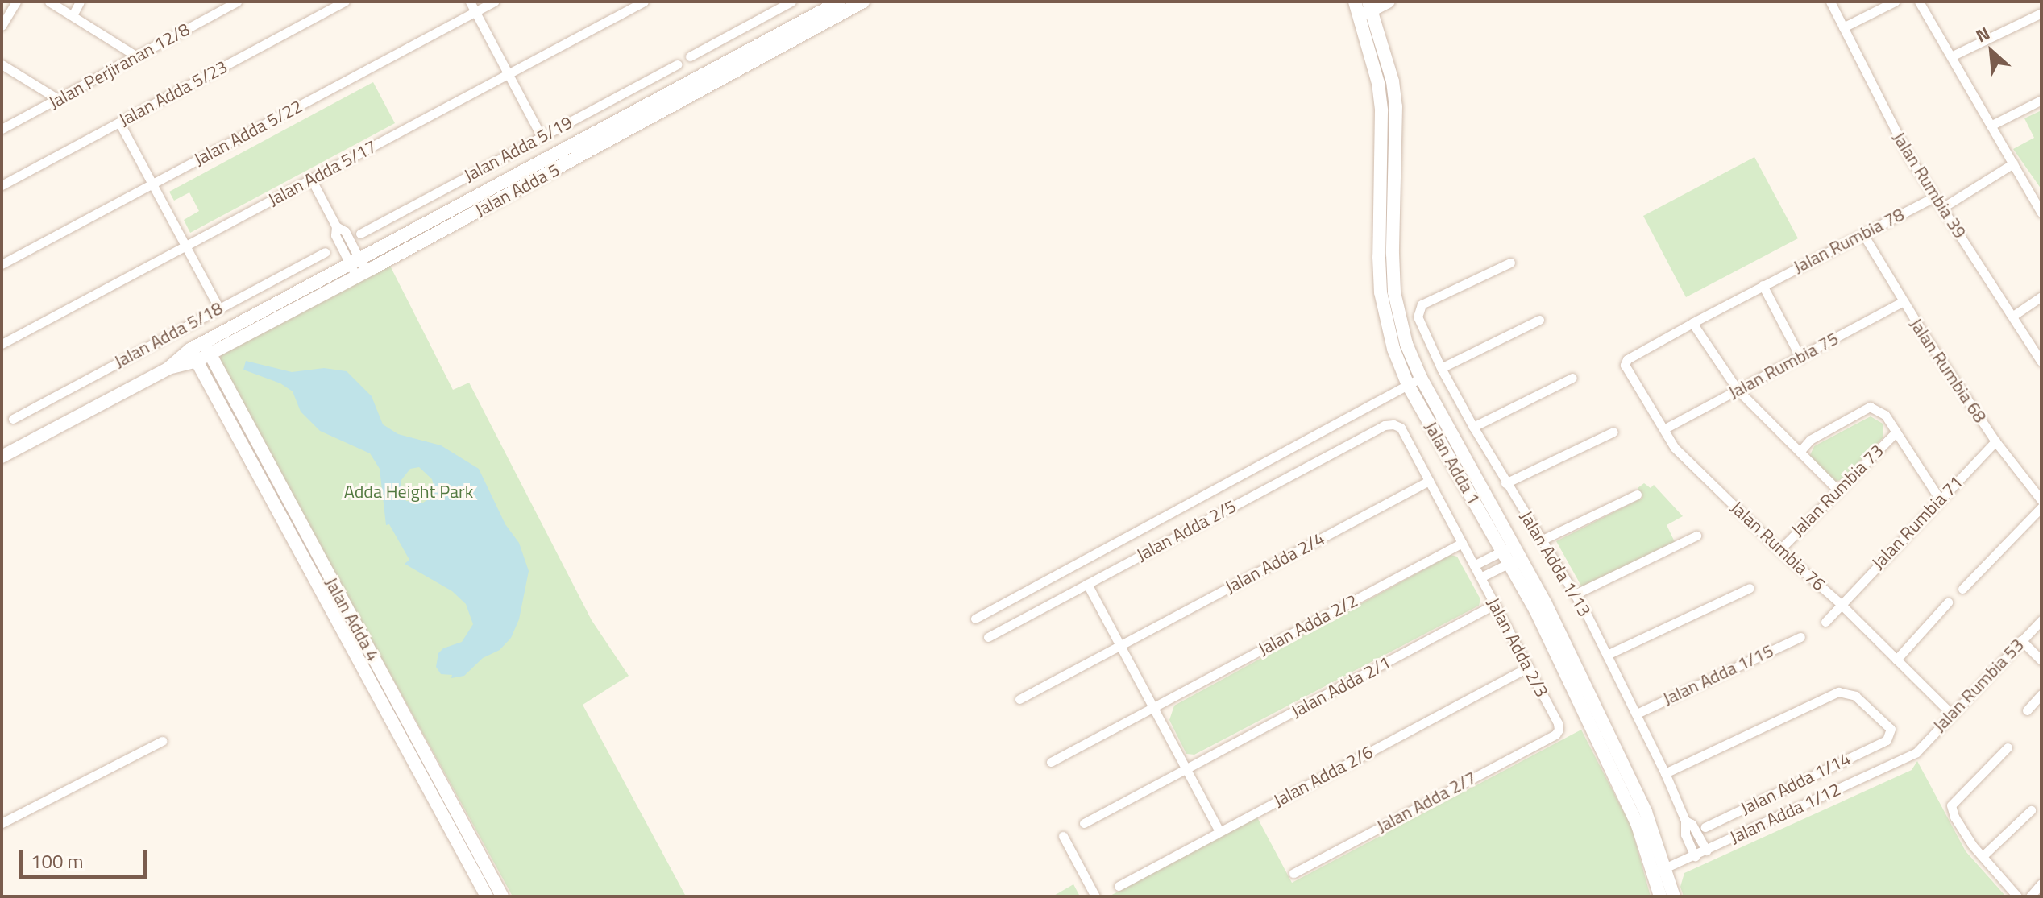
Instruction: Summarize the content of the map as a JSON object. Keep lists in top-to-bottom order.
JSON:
{
  "streets": {
    "street": [
      "Jalan Perjiranan 12/8",
      "Jalan Adda 5/23",
      "Jalan Adda 5/22",
      "Jalan Adda 5/19",
      "Jalan Adda 5/17",
      "Jalan Rumbia 39",
      "Jalan Adda 5",
      "Jalan Rumbia 78",
      "Jalan Adda 5/18",
      "Jalan Rumbia 75",
      "Jalan Rumbia 68",
      "Jalan Adda 1",
      "Jalan Rumbia 73",
      "Jalan Rumbia 71",
      "Jalan Adda 2/5",
      "Jalan Rumbia 76",
      "Jalan Adda 2/4",
      "Jalan Adda 1/13",
      "Jalan Adda 4",
      "Jalan Adda 2/2",
      "Jalan Adda 2/3",
      "Jalan Adda 1/15",
      "Jalan Rumbia 53",
      "Jalan Adda 2/1",
      "Jalan Adda 2/6",
      "Jalan Adda 1/14",
      "Jalan Adda 2/7",
      "Jalan Adda 1/12"
    ]
  },
  "crossings": [
    ["Jalan Rumbia 39", "Jalan Rumbia 78"],
    ["Jalan Adda 5", "Jalan Adda 4"],
    ["Jalan Rumbia 78", "Jalan Rumbia 68"],
    ["Jalan Rumbia 78", "Jalan Rumbia 76"],
    ["Jalan Rumbia 75", "Jalan Rumbia 68"],
    ["Jalan Rumbia 75", "Jalan Rumbia 76"],
    ["Jalan Rumbia 68", "Jalan Rumbia 71"],
    ["Jalan Adda 1", "Jalan Adda 1/12"],
    ["Jalan Rumbia 73", "Jalan Rumbia 76"],
    ["Jalan Rumbia 71", "Jalan Rumbia 76"],
    ["Jalan Adda 2/5", "Jalan Adda 2/4"],
    ["Jalan Rumbia 76", "Jalan Rumbia 53"],
    ["Jalan Adda 1/13", "Jalan Adda 1/15"],
    ["Jalan Adda 1/13", "Jalan Adda 1/14"],
    ["Jalan Adda 2/2", "Jalan Adda 2/3"],
    ["Jalan Adda 2/3", "Jalan Adda 2/1"],
    ["Jalan Adda 2/3", "Jalan Adda 2/6"],
    ["Jalan Adda 2/3", "Jalan Adda 2/7"],
    ["Jalan Rumbia 53", "Jalan Adda 1/12"]
  ],
  "parks": ["Adda Height Park"],
  "scale_bar": "100 m",
  "north": "top left"
}
